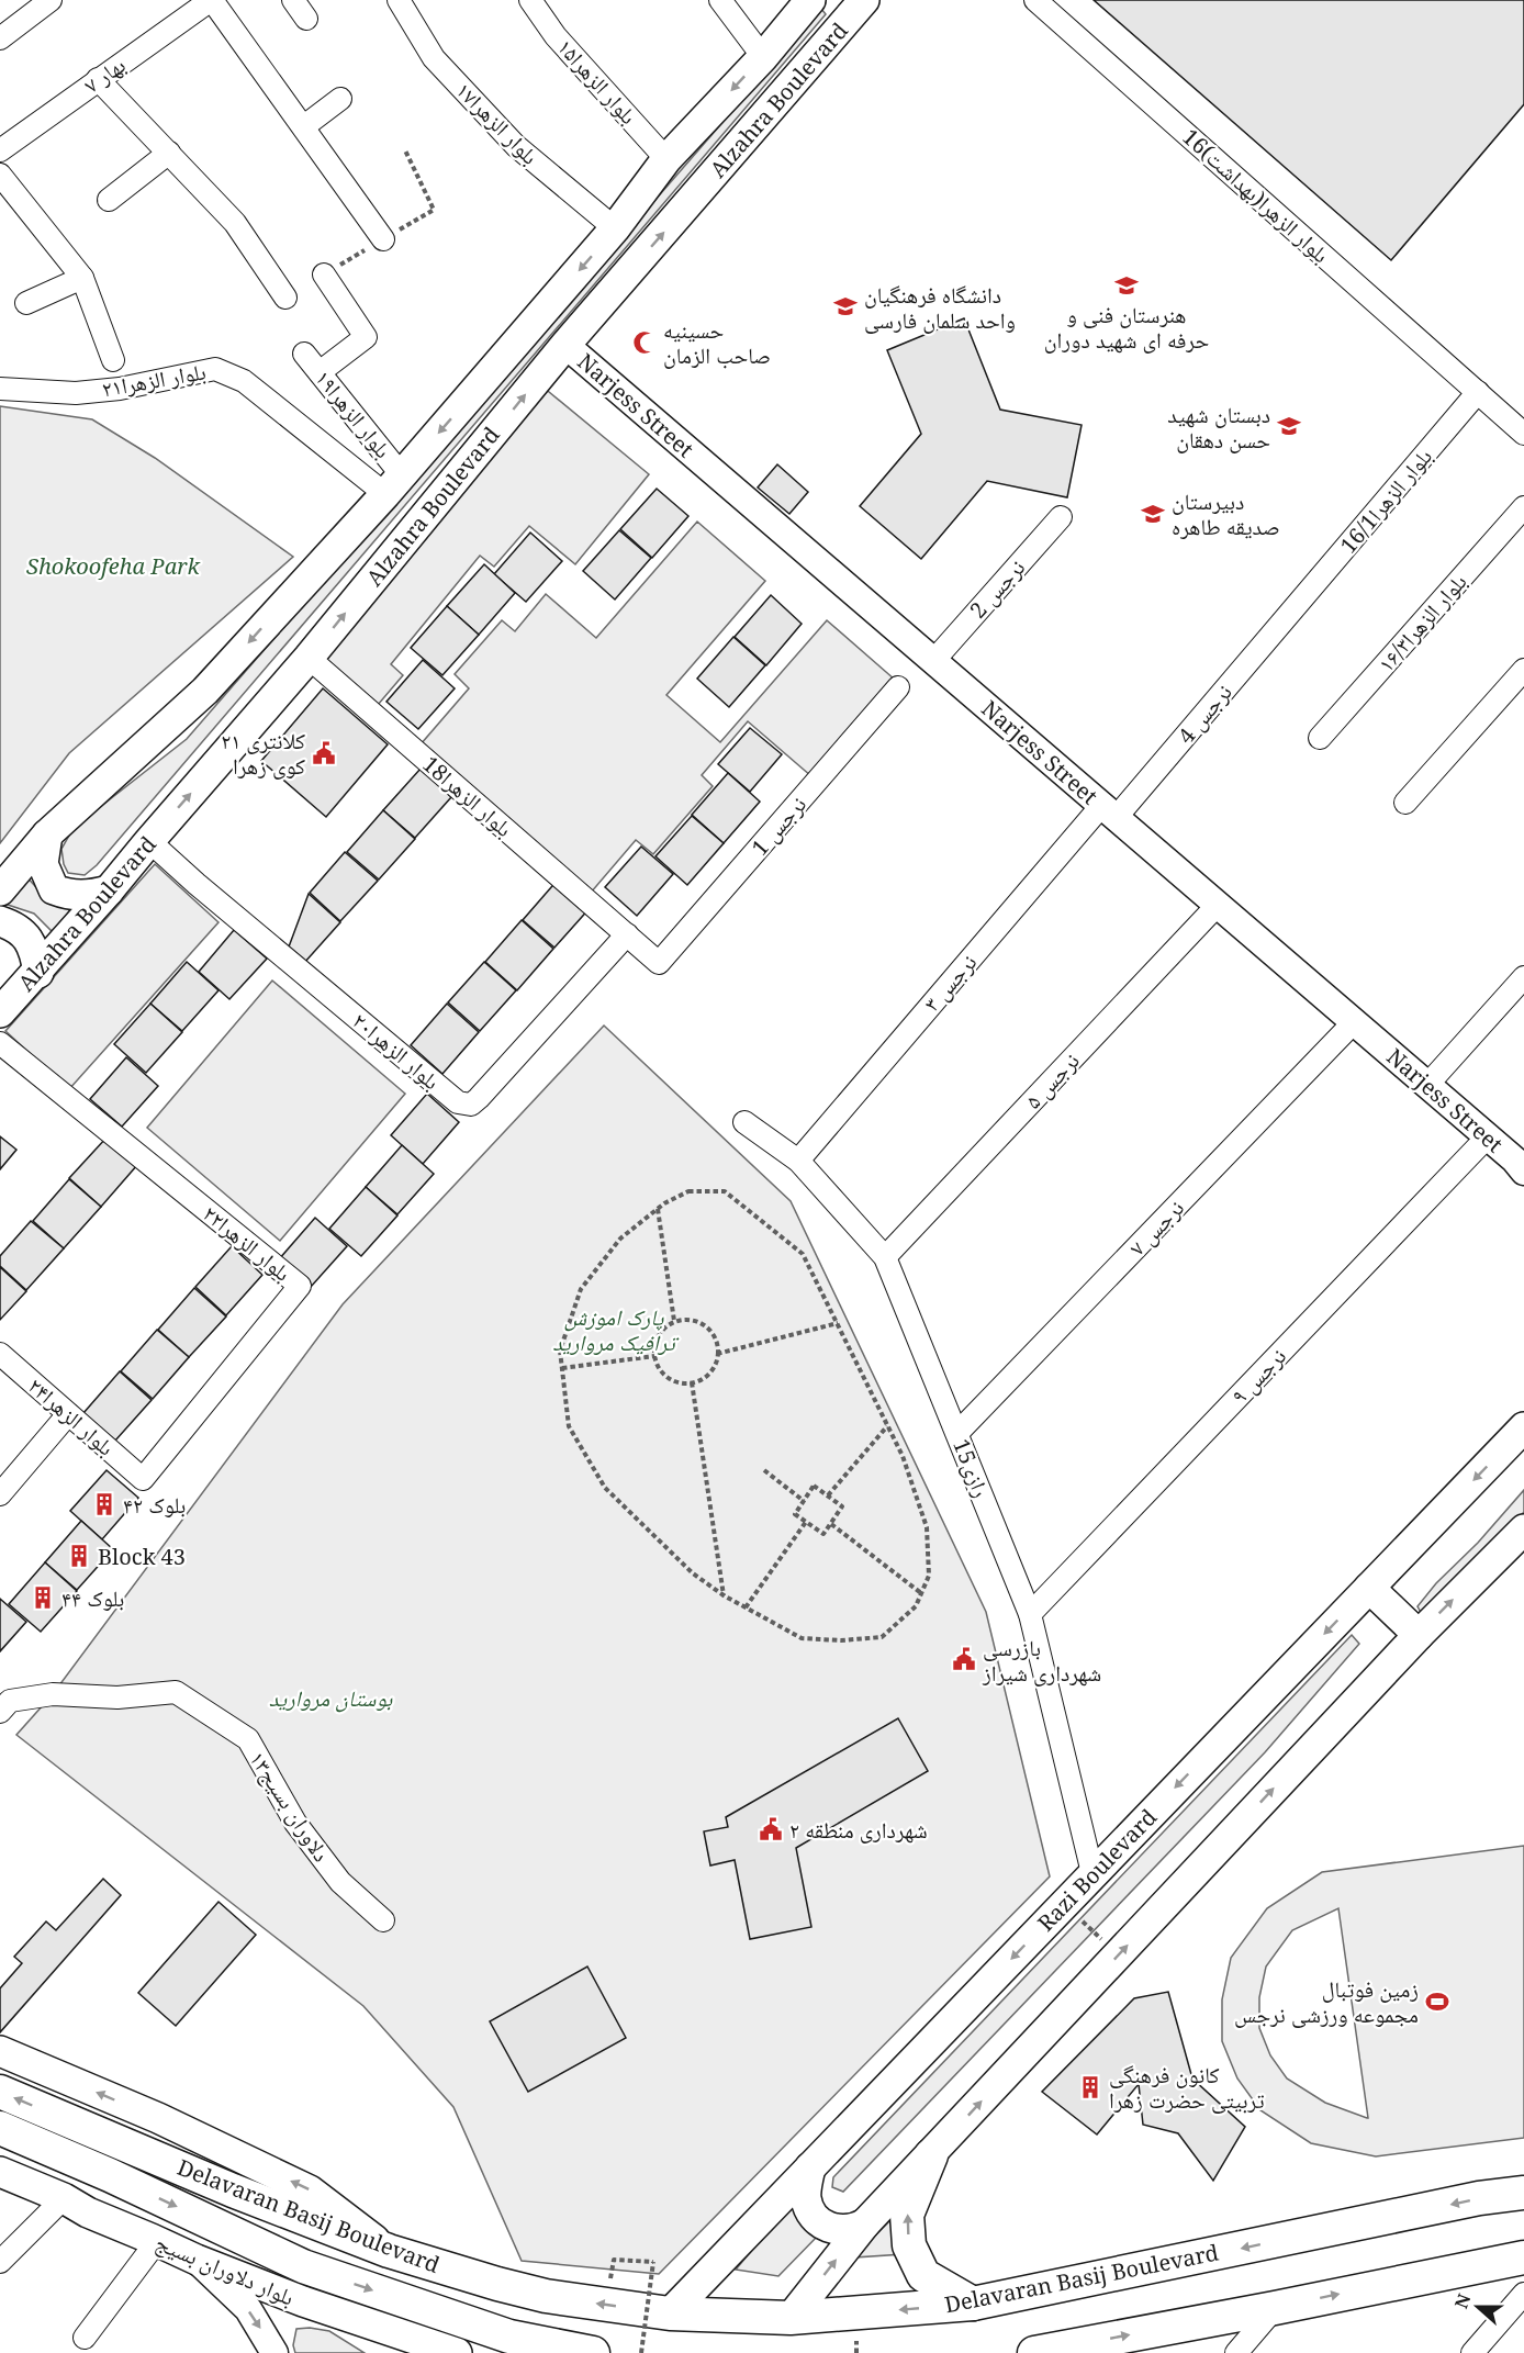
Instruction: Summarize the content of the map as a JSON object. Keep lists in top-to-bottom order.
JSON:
{
  "streets": {
    "main road": [
      "Alzahra Boulevard",
      "Razi Boulevard",
      "Delavaran Basij Boulevard",
      "بلوار دلاوران بسیج"
    ],
    "street": [
      "بهار ۷",
      "بلوار الزهرا۱۵",
      "بلوار الزهرا۱۷",
      "16بلوار الزهرا(بهداشت)",
      "بلوار الزهرا۲۱",
      "Narjess Street",
      "بلوار الزهرا۱۹",
      "بلوار الزهرا16/1",
      "2 نرجس",
      "بلوار الزهرا۱۶/۳",
      "4 نرجس",
      "18بلوار الزهرا",
      "1 نرجس",
      "نرجس ۳",
      "بلوار الزهرا۲۰",
      "نرجس ۵",
      "نرجس ۷",
      "بلوار الزهرا۲۲",
      "نرجس ۹",
      "بلوار الزهرا۲۴",
      "15رازی",
      "دلاوران بسیج۱۳"
    ]
  },
  "crossings": [
    ["بلوار الزهرا۱۵", "Alzahra Boulevard"],
    ["Alzahra Boulevard", "بلوار الزهرا۱۷"],
    ["Alzahra Boulevard", "بلوار الزهرا۲۱"],
    ["Alzahra Boulevard", "Narjess Street"],
    ["Alzahra Boulevard", "بلوار الزهرا۱۹"],
    ["Alzahra Boulevard", "18بلوار الزهرا"],
    ["Alzahra Boulevard", "بلوار الزهرا۲۰"],
    ["16بلوار الزهرا(بهداشت)", "بلوار الزهرا16/1"],
    ["بلوار الزهرا۲۱", "بلوار الزهرا۱۹"],
    ["Narjess Street", "2 نرجس"],
    ["Narjess Street", "4 نرجس"],
    ["Narjess Street", "نرجس ۳"],
    ["Narjess Street", "نرجس ۵"],
    ["Narjess Street", "نرجس ۷"],
    ["Narjess Street", "نرجس ۹"],
    ["بلوار الزهرا16/1", "4 نرجس"],
    ["4 نرجس", "نرجس ۳"],
    ["18بلوار الزهرا", "1 نرجس"],
    ["18بلوار الزهرا", "بلوار الزهرا۲۰"],
    ["نرجس ۳", "15رازی"],
    ["نرجس ۵", "15رازی"],
    ["نرجس ۷", "15رازی"],
    ["بلوار الزهرا۲۲", "بلوار الزهرا۲۴"],
    ["نرجس ۹", "15رازی"],
    ["15رازی", "Razi Boulevard"],
    ["Razi Boulevard", "Delavaran Basij Boulevard"]
  ],
  "parks": ["Shokoofeha Park", "پارک اموزش ترافیک مروارید", "بوستان مروارید"],
  "places": {
    "school or university": [
      "هنرستان فنی و حرفه ای شهید دوران",
      "دانشگاه فرهنگیان واحد سلمان فارسی",
      "دبستان شهید حسن دهقان",
      "دبیرستان صدیقه طاهره"
    ],
    "mosque": ["حسینیه صاحب الزمان"],
    "public building": ["کلانتری ۲۱ کوی زهرا", "بازرسی شهرداری شیراز", "شهرداری منطقه ۲"],
    "building": [
      "بلوک ۴۲",
      "Block 43",
      "بلوک ۴۴",
      "کانون فرهنگی تربیتی حضرت زهرا"
    ],
    "sports": ["زمین فوتبال مجموعه ورزشی نرجس"]
  },
  "north": "left"
}
